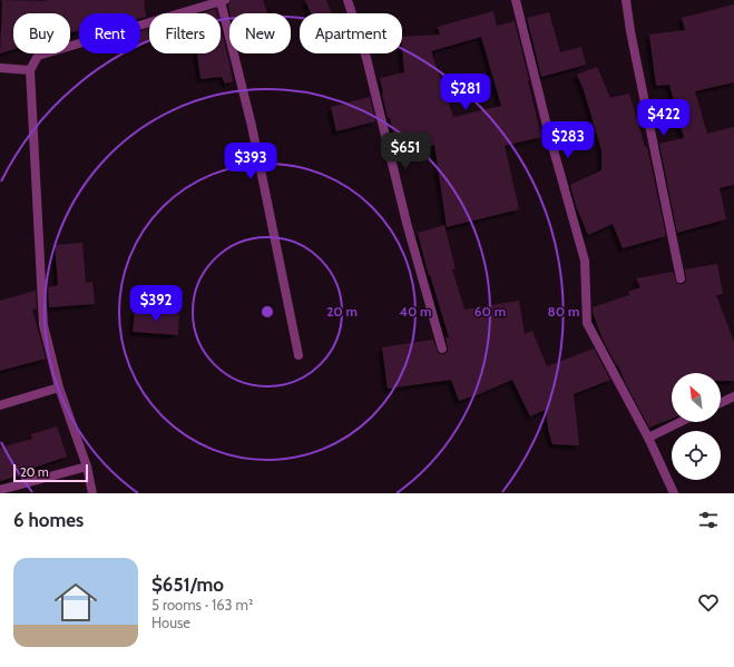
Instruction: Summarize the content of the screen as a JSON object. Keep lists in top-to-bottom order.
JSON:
{
  "scale_bar": "20 m",
  "north": "top left",
  "page": {
    "chip": [
      "Buy",
      "Rent",
      "Filters",
      "New",
      "Apartment"
    ],
    "price": [
      "$281",
      "$422",
      "$283",
      "$651",
      "$393",
      "$392"
    ],
    "scale": "20 m",
    "heading": "6 homes",
    "list": [
      {
        "name": "$651/mo",
        "note": "5 rooms · 163 m² · House"
      }
    ]
  },
  "rings": [
    "20 m",
    "40 m",
    "60 m",
    "80 m"
  ]
}
